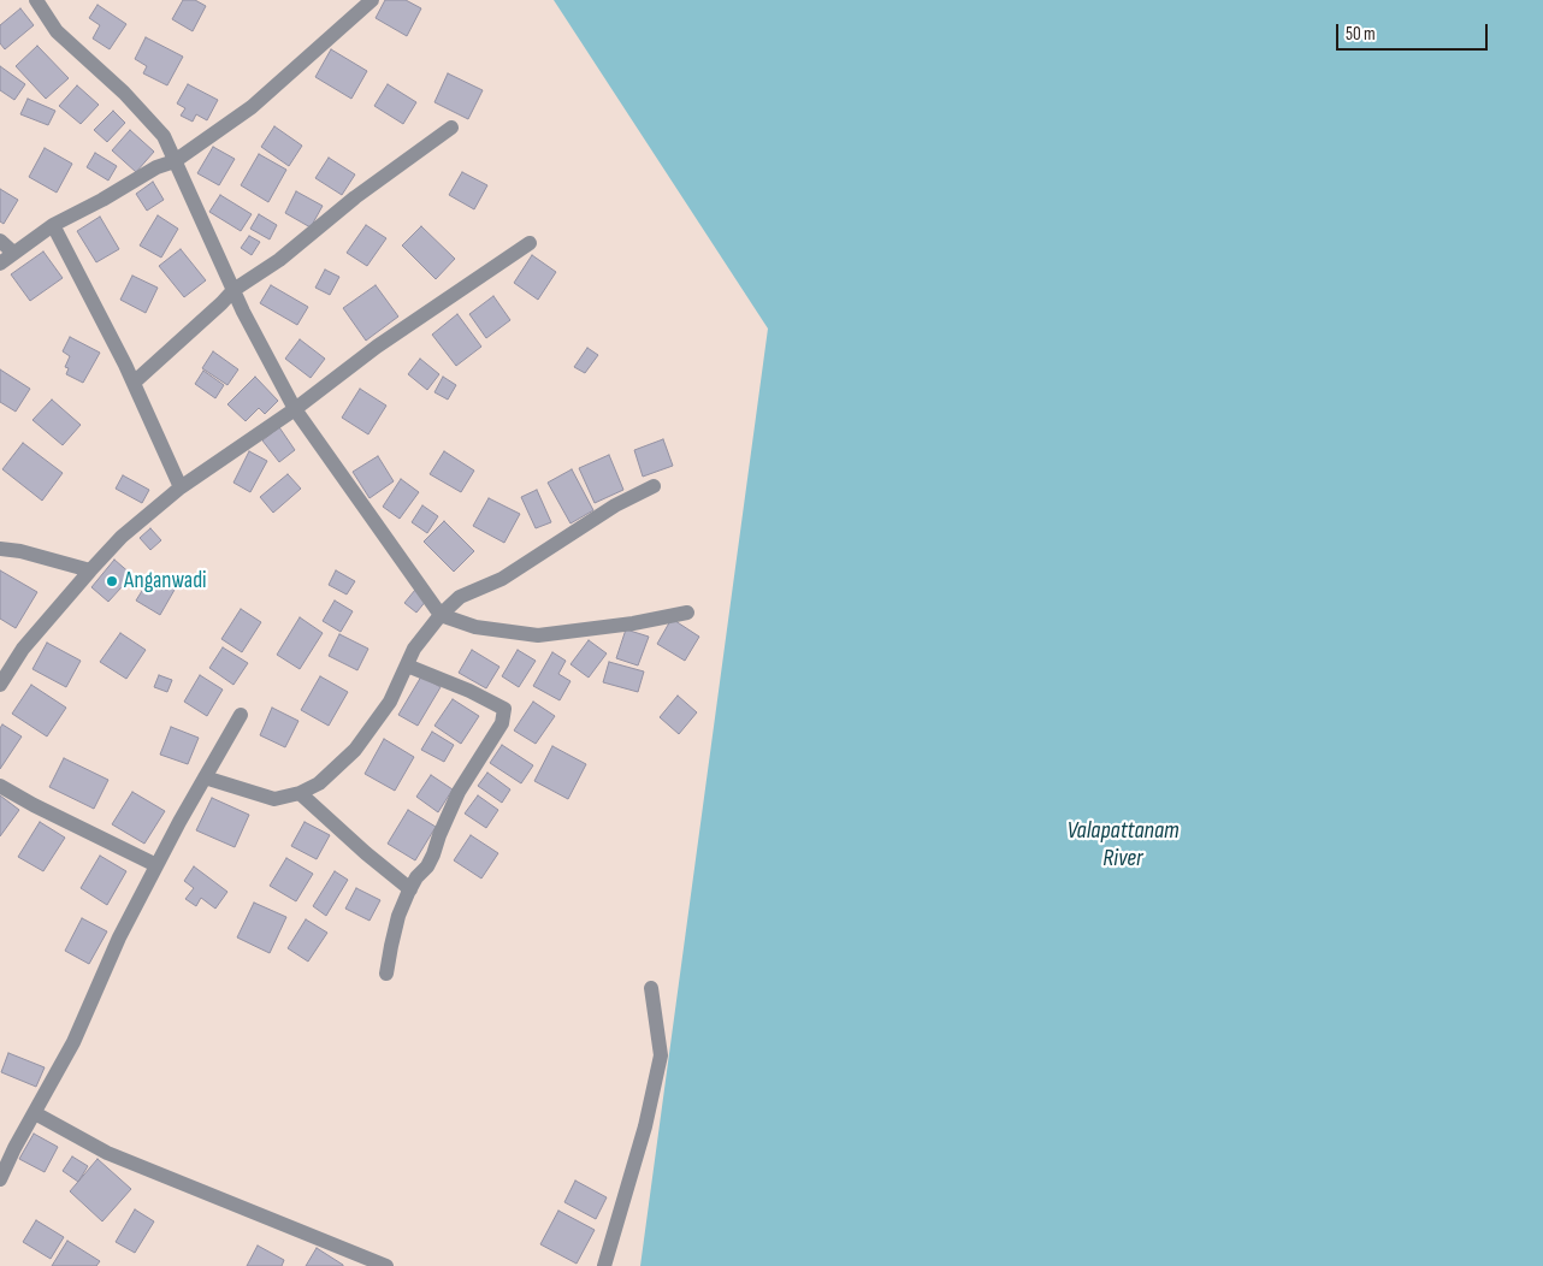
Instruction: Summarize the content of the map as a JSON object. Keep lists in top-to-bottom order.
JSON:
{
  "water": ["Valapattanam River"],
  "places": ["Anganwadi"],
  "scale_bar": "50 m"
}
